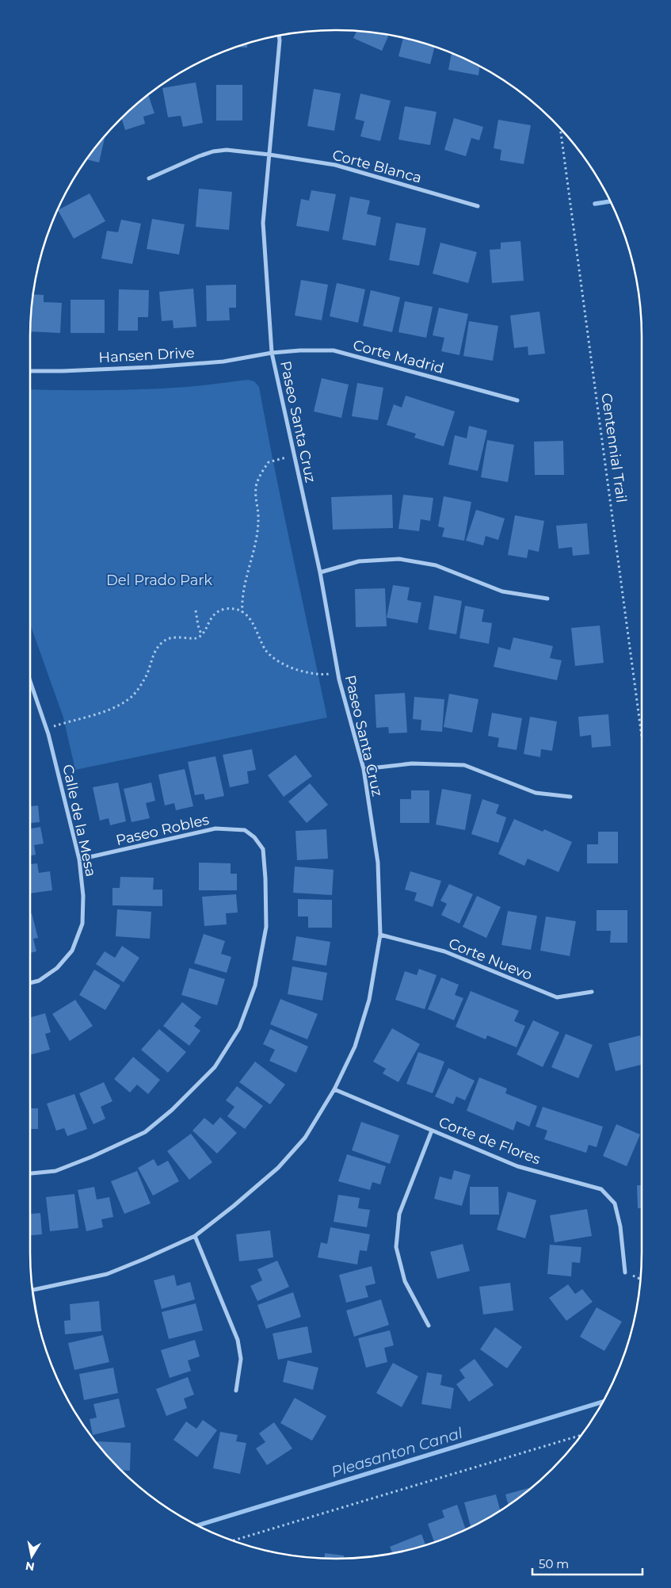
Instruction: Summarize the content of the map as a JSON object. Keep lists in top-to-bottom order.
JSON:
{
  "streets": {
    "street": [
      "Corte Blanca",
      "Hansen Drive",
      "Corte Madrid",
      "Paseo Santa Cruz",
      "Calle de la Mesa",
      "Paseo Robles",
      "Corte Nuevo",
      "Corte de Flores"
    ],
    "path": ["Centennial Trail"]
  },
  "crossings": [
    ["Corte Blanca", "Paseo Santa Cruz"],
    ["Hansen Drive", "Corte Madrid"],
    ["Hansen Drive", "Paseo Santa Cruz"],
    ["Corte Madrid", "Paseo Santa Cruz"],
    ["Paseo Santa Cruz", "Corte Nuevo"],
    ["Paseo Santa Cruz", "Corte de Flores"],
    ["Calle de la Mesa", "Paseo Robles"]
  ],
  "water": ["Pleasanton Canal"],
  "parks": ["Del Prado Park"],
  "scale_bar": "50 m",
  "north": "bottom"
}
